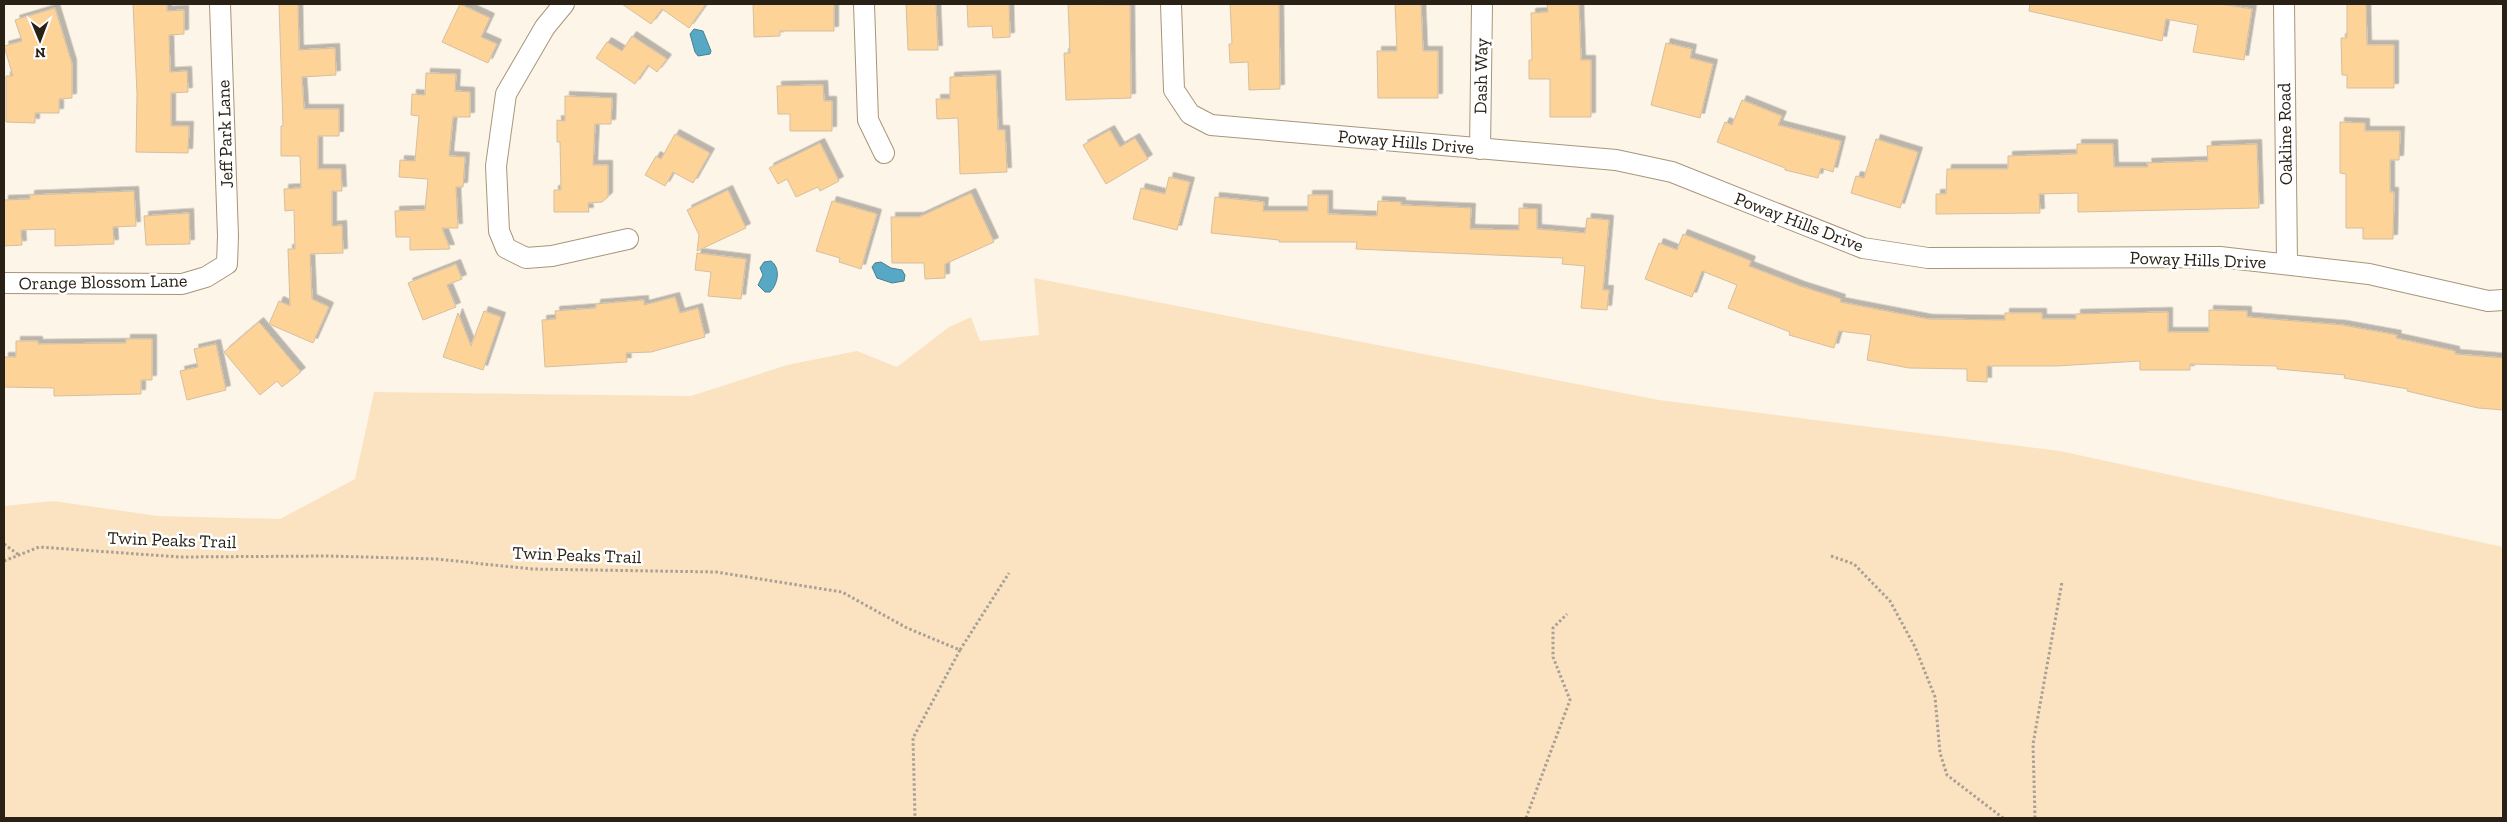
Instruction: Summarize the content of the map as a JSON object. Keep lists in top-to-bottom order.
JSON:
{
  "streets": {
    "street": [
      "Dash Way",
      "Jeff Park Lane",
      "Oakline Road",
      "Poway Hills Drive",
      "Orange Blossom Lane"
    ],
    "path": ["Twin Peaks Trail"]
  },
  "crossings": [
    ["Dash Way", "Poway Hills Drive"],
    ["Jeff Park Lane", "Orange Blossom Lane"],
    ["Oakline Road", "Poway Hills Drive"]
  ],
  "north": "bottom"
}
